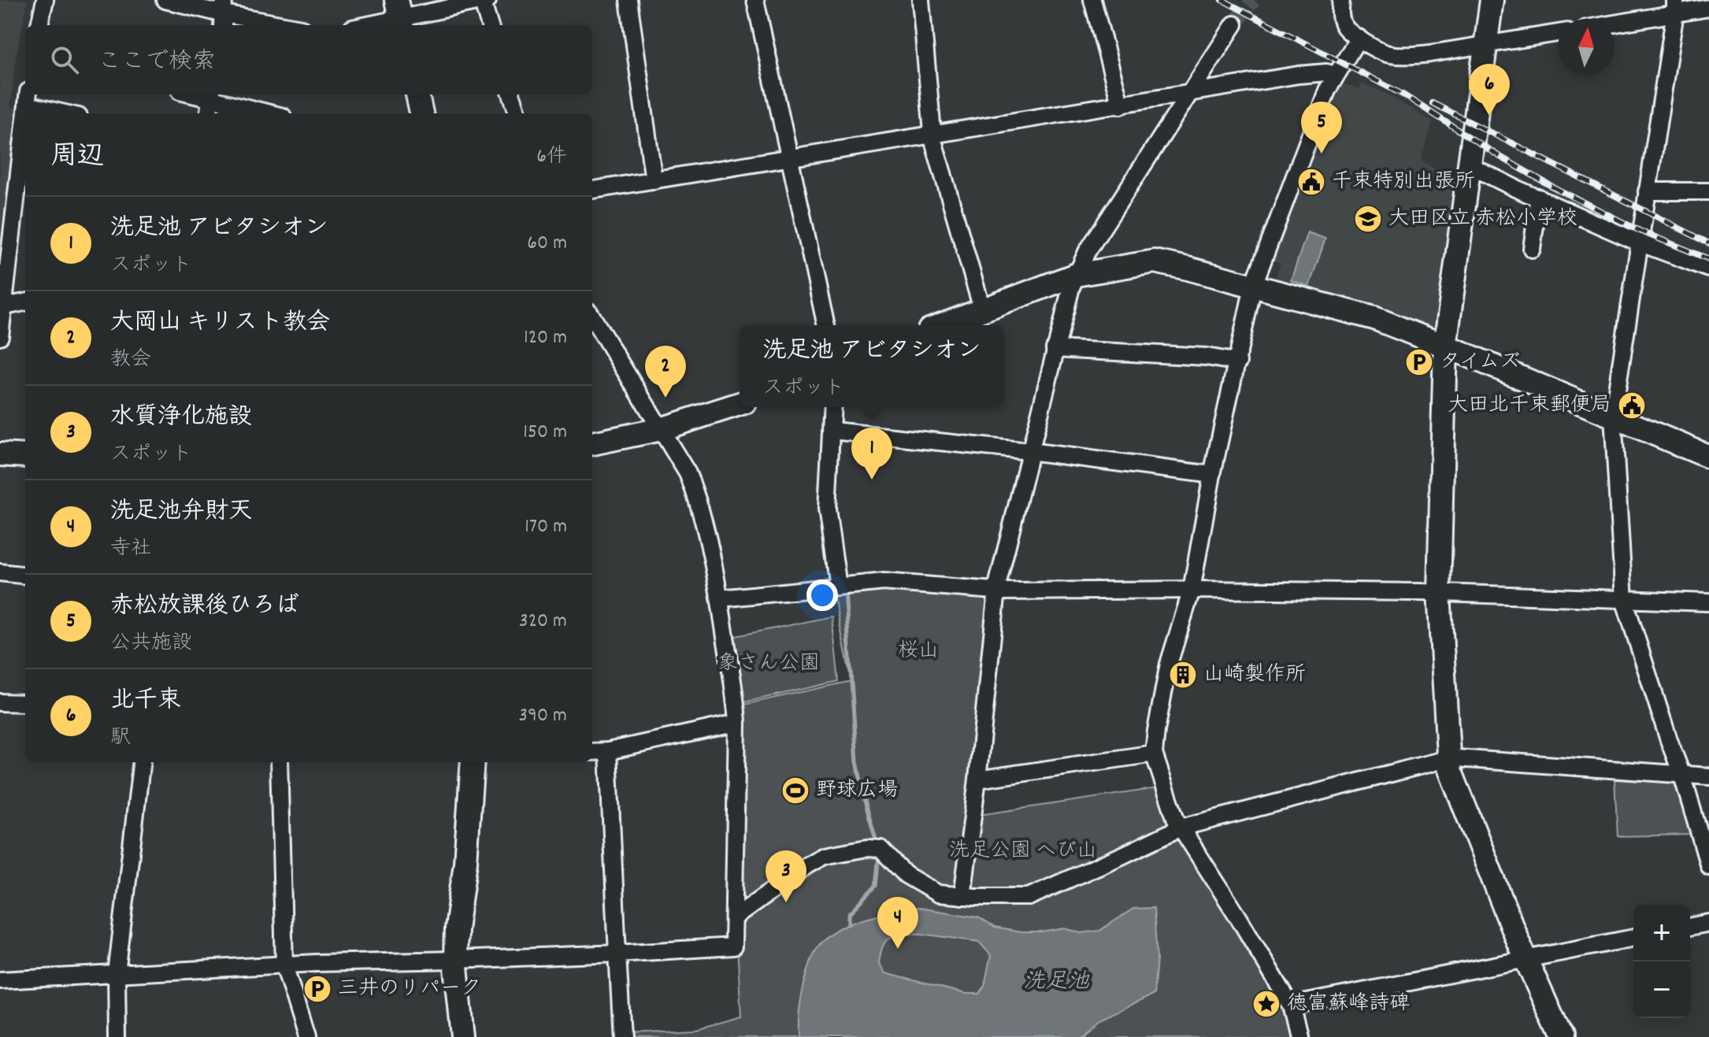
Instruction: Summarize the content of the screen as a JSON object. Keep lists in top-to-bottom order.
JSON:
{
  "water": ["洗足池"],
  "parks": ["桜山", "象さん公園", "洗足公園 へび山"],
  "places": {
    "public building": ["千束特別出張所", "大田北千束郵便局"],
    "school or university": ["大田区立 赤松小学校"],
    "parking": ["タイムズ", "三井のリパーク"],
    "building": ["山崎製作所"],
    "sports": ["野球広場"],
    "place": ["徳富蘇峰詩碑"]
  },
  "north": "top",
  "page": {
    "search": "ここで検索",
    "pins": [
      "6",
      "5",
      "2",
      "1",
      "3",
      "4"
    ],
    "heading": ["周辺", "6件"],
    "list": [
      {
        "mark": "1",
        "name": "洗足池 アビタシオン",
        "note": "スポット",
        "value": "60 m"
      },
      {
        "mark": "2",
        "name": "大岡山 キリスト教会",
        "note": "教会",
        "value": "120 m"
      },
      {
        "mark": "3",
        "name": "水質浄化施設",
        "note": "スポット",
        "value": "150 m"
      },
      {
        "mark": "4",
        "name": "洗足池弁財天",
        "note": "寺社",
        "value": "170 m"
      },
      {
        "mark": "5",
        "name": "赤松放課後ひろば",
        "note": "公共施設",
        "value": "320 m"
      },
      {
        "mark": "6",
        "name": "北千束",
        "note": "駅",
        "value": "390 m"
      }
    ],
    "popup": ["洗足池 アビタシオン", "スポット"],
    "map_buttons": ["+", "−"]
  }
}
